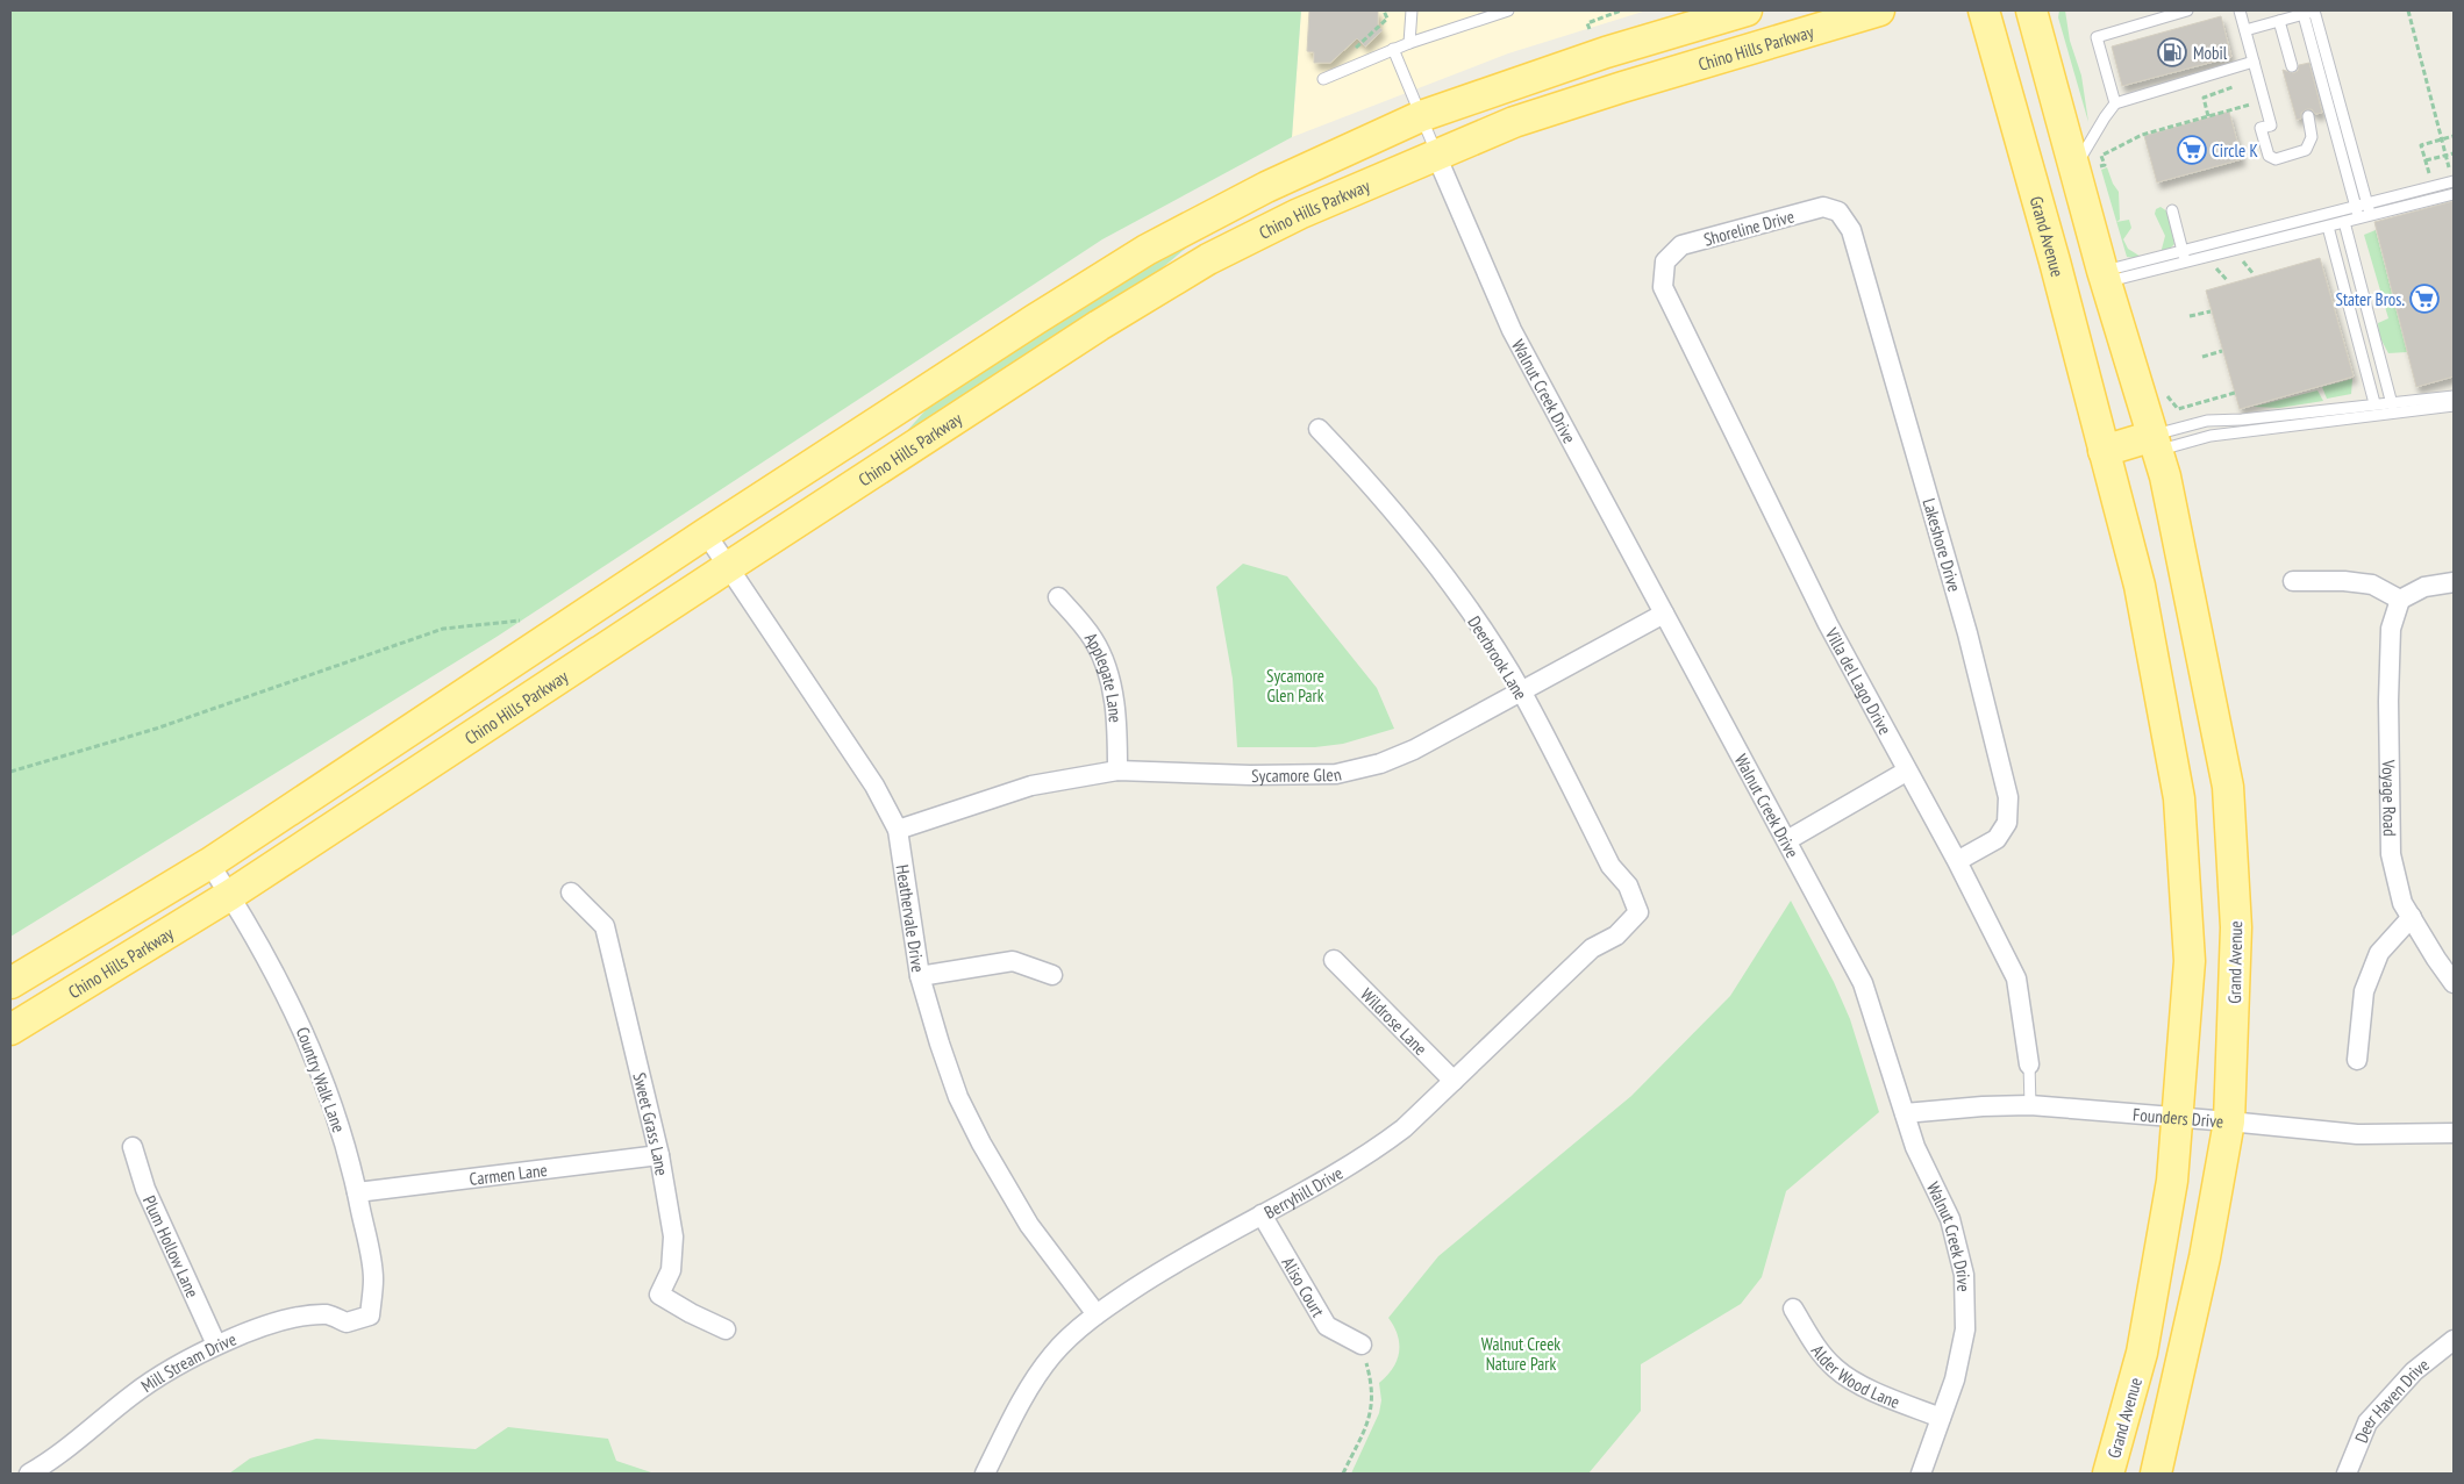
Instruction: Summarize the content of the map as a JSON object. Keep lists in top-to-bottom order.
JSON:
{
  "streets": {
    "main road": ["Chino Hills Parkway", "Grand Avenue"],
    "street": [
      "Shoreline Drive",
      "Walnut Creek Drive",
      "Lakeshore Drive",
      "Deerbrook Lane",
      "Applegate Lane",
      "Villa del Lago Drive",
      "Sycamore Glen",
      "Voyage Road",
      "Heathervale Drive",
      "Wildrose Lane",
      "Country Walk Lane",
      "Founders Drive",
      "Sweet Grass Lane",
      "Carmen Lane",
      "Berryhill Drive",
      "Plum Hollow Lane",
      "Aliso Court",
      "Mill Stream Drive",
      "Alder Wood Lane",
      "Deer Haven Drive"
    ]
  },
  "crossings": [
    ["Chino Hills Parkway", "Walnut Creek Drive"],
    ["Chino Hills Parkway", "Heathervale Drive"],
    ["Chino Hills Parkway", "Country Walk Lane"],
    ["Shoreline Drive", "Lakeshore Drive"],
    ["Shoreline Drive", "Villa del Lago Drive"],
    ["Grand Avenue", "Founders Drive"],
    ["Walnut Creek Drive", "Sycamore Glen"],
    ["Walnut Creek Drive", "Founders Drive"],
    ["Walnut Creek Drive", "Alder Wood Lane"],
    ["Lakeshore Drive", "Villa del Lago Drive"],
    ["Deerbrook Lane", "Sycamore Glen"],
    ["Deerbrook Lane", "Berryhill Drive"],
    ["Applegate Lane", "Sycamore Glen"],
    ["Villa del Lago Drive", "Founders Drive"],
    ["Sycamore Glen", "Heathervale Drive"],
    ["Heathervale Drive", "Berryhill Drive"],
    ["Wildrose Lane", "Berryhill Drive"],
    ["Country Walk Lane", "Carmen Lane"],
    ["Country Walk Lane", "Mill Stream Drive"],
    ["Sweet Grass Lane", "Carmen Lane"],
    ["Berryhill Drive", "Aliso Court"],
    ["Plum Hollow Lane", "Mill Stream Drive"]
  ],
  "parks": ["Sycamore Glen Park", "Walnut Creek Nature Park"],
  "places": {
    "fuel station": ["Mobil"],
    "supermarket": ["Circle K", "Stater Bros."]
  }
}
